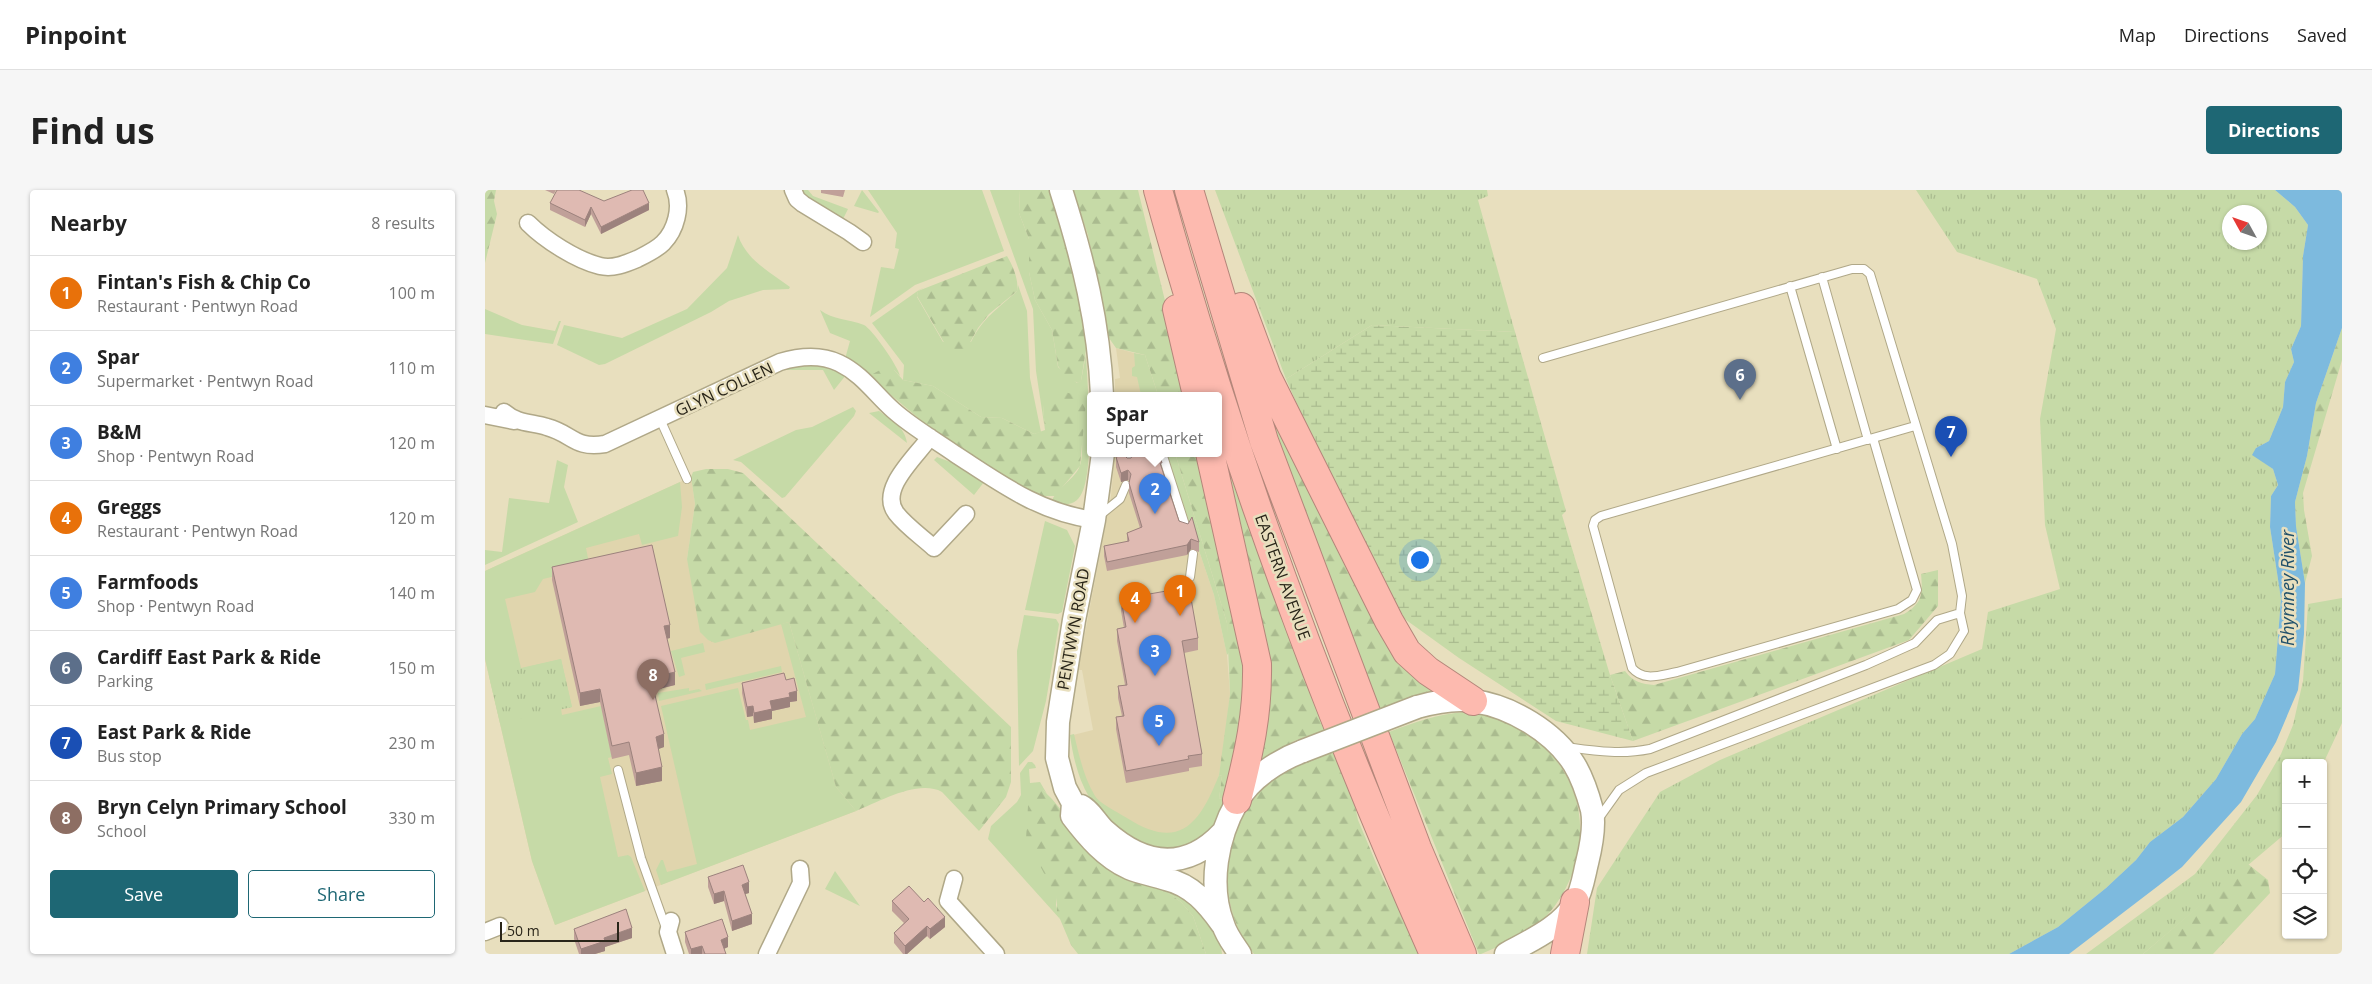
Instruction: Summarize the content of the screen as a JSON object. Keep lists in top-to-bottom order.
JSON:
{
  "streets": {
    "highway": ["EASTERN AVENUE"],
    "street": ["GLYN COLLEN", "PENTWYN ROAD"]
  },
  "crossings": [
    ["GLYN COLLEN", "PENTWYN ROAD"]
  ],
  "water": ["Rhymney River"],
  "scale_bar": "50 m",
  "north": "top left",
  "page": {
    "header": "Pinpoint",
    "nav": ["Map", "Directions", "Saved"],
    "buttons": [
      "Directions",
      ["Save", "Share"]
    ],
    "title": "Find us",
    "heading": ["Nearby", "8 results"],
    "list": [
      {
        "mark": "1",
        "name": "Fintan's Fish & Chip Co",
        "note": "Restaurant · Pentwyn Road",
        "value": "100 m"
      },
      {
        "mark": "2",
        "name": "Spar",
        "note": "Supermarket · Pentwyn Road",
        "value": "110 m"
      },
      {
        "mark": "3",
        "name": "B&M",
        "note": "Shop · Pentwyn Road",
        "value": "120 m"
      },
      {
        "mark": "4",
        "name": "Greggs",
        "note": "Restaurant · Pentwyn Road",
        "value": "120 m"
      },
      {
        "mark": "5",
        "name": "Farmfoods",
        "note": "Shop · Pentwyn Road",
        "value": "140 m"
      },
      {
        "mark": "6",
        "name": "Cardiff East Park & Ride",
        "note": "Parking",
        "value": "150 m"
      },
      {
        "mark": "7",
        "name": "East Park & Ride",
        "note": "Bus stop",
        "value": "230 m"
      },
      {
        "mark": "8",
        "name": "Bryn Celyn Primary School",
        "note": "School",
        "value": "330 m"
      }
    ],
    "pins": [
      "6",
      "7",
      "2",
      "1",
      "4",
      "3",
      "8",
      "5"
    ],
    "popup": ["Spar", "Supermarket"],
    "map_buttons": ["+", "−"],
    "scale": "50 m"
  }
}
